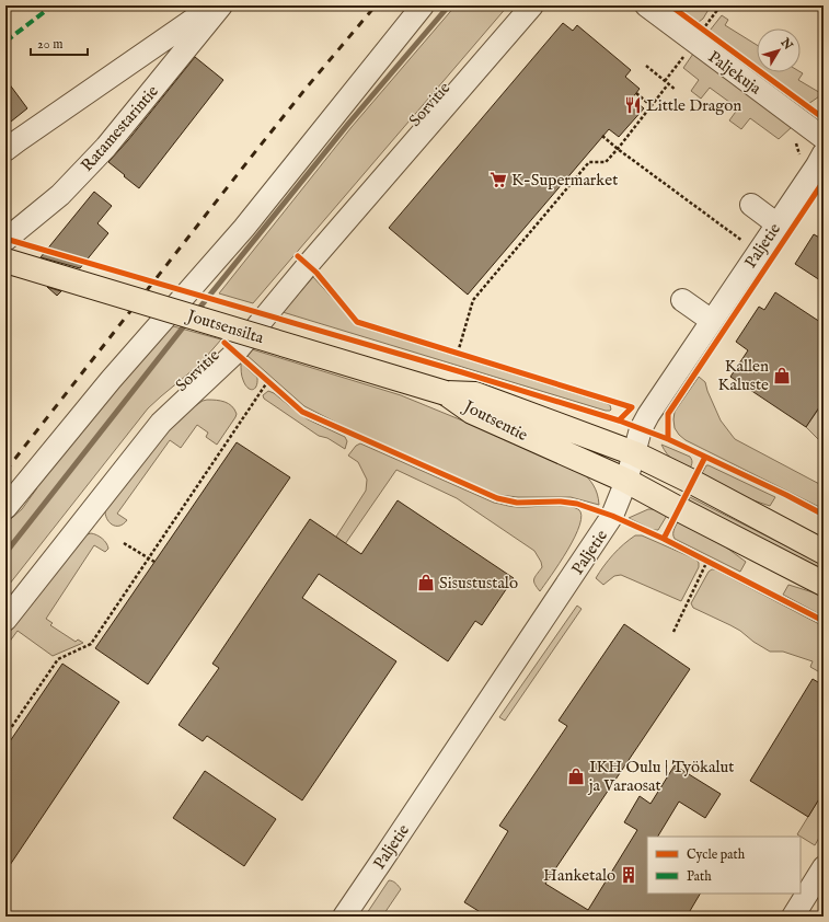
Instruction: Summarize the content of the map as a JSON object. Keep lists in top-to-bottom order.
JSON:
{
  "streets": {
    "main road": ["Joutsensilta", "Joutsentie"],
    "street": [
      "Paljekuja",
      "Sorvitie",
      "Ratamestarintie",
      "Paljetie"
    ]
  },
  "crossings": [
    ["Paljetie", "Joutsentie"],
    ["Joutsensilta", "Joutsentie"]
  ],
  "places": {
    "restaurant": ["Little Dragon"],
    "supermarket": ["K-Supermarket"],
    "shop": ["Kallen Kaluste", "Sisustustalo", "IKH Oulu | Työkalut ja Varaosat"],
    "building": ["Hanketalo"]
  },
  "legend": ["Cycle path", "Path"],
  "scale_bar": "20 m",
  "north": "top right"
}
